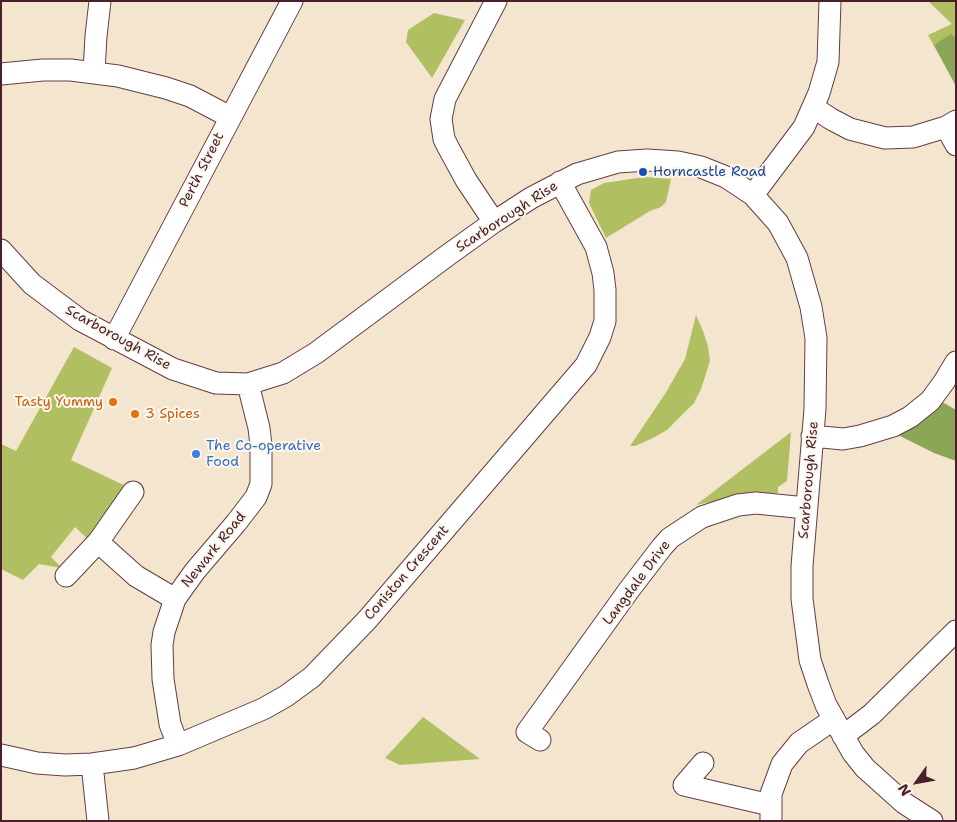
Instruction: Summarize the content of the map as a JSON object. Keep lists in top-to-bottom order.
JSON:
{
  "streets": {
    "street": [
      "Perth Street",
      "Scarborough Rise",
      "Newark Road",
      "Coniston Crescent",
      "Langdale Drive"
    ]
  },
  "crossings": [
    ["Perth Street", "Scarborough Rise"],
    ["Scarborough Rise", "Newark Road"],
    ["Scarborough Rise", "Coniston Crescent"],
    ["Scarborough Rise", "Langdale Drive"],
    ["Newark Road", "Coniston Crescent"]
  ],
  "places": [
    "Horncastle Road",
    "Tasty Yummy",
    "3 Spices",
    "The Co-operative Food"
  ],
  "north": "bottom left"
}
